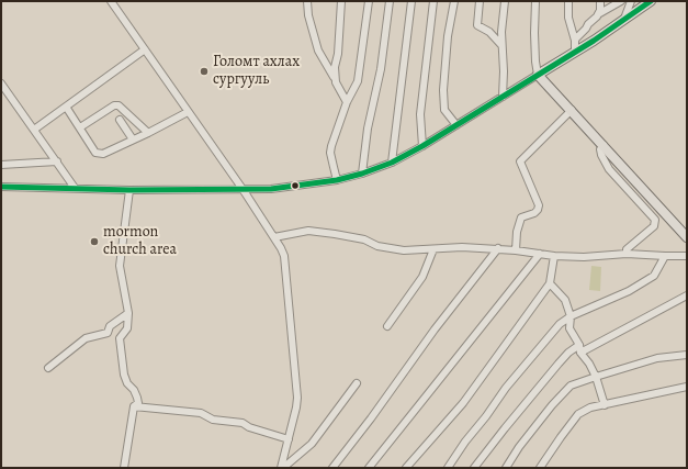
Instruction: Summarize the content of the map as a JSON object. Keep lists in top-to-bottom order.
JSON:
{
  "places": ["Голомт ахлах сургууль", "mormon church area"]
}
